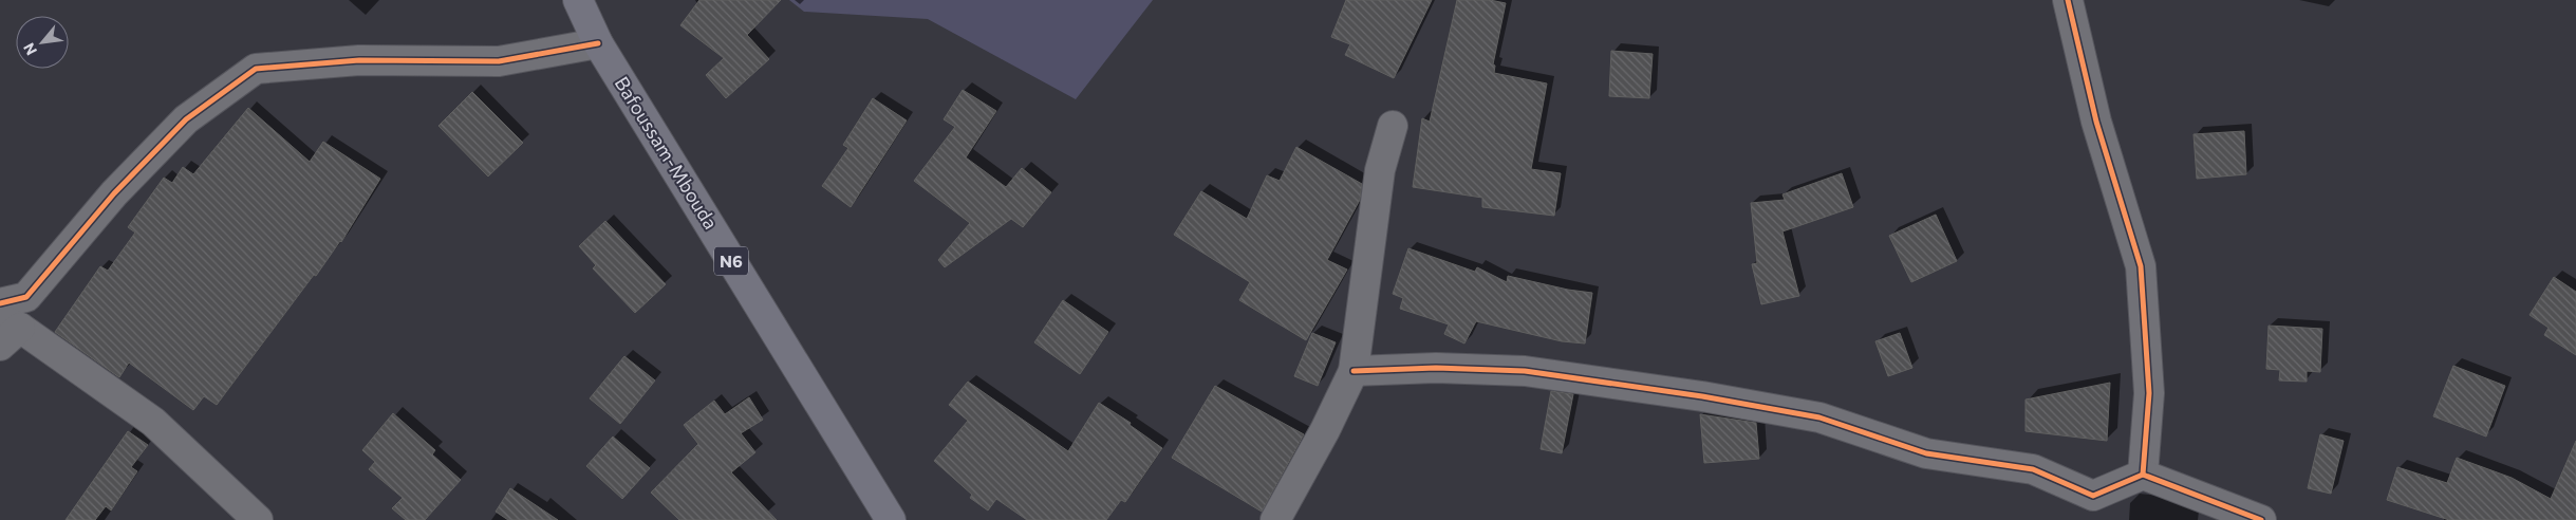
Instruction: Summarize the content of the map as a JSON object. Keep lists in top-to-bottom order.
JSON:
{
  "streets": {
    "highway": ["Bafoussam-Mbouda", "N6"]
  },
  "north": "bottom left"
}
